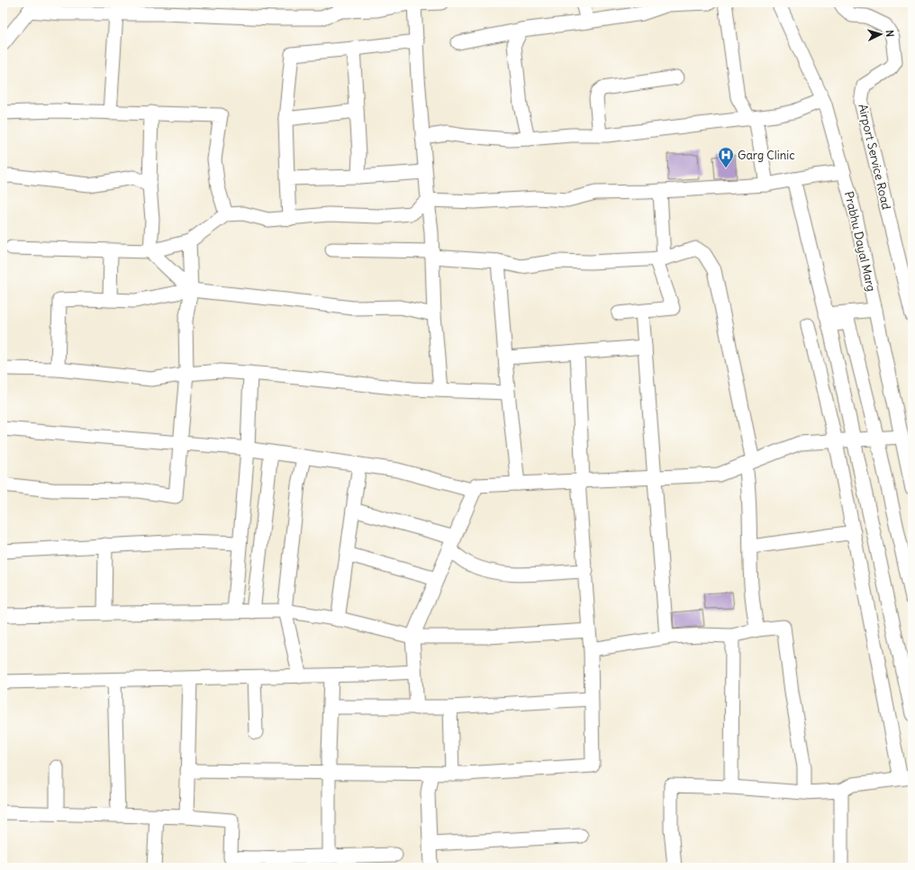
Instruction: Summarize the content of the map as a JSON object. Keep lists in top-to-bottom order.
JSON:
{
  "streets": {
    "street": ["Airport Service Road", "Prabhu Dayal Marg"]
  },
  "places": {
    "hospital": ["Garg Clinic"]
  },
  "north": "right"
}
